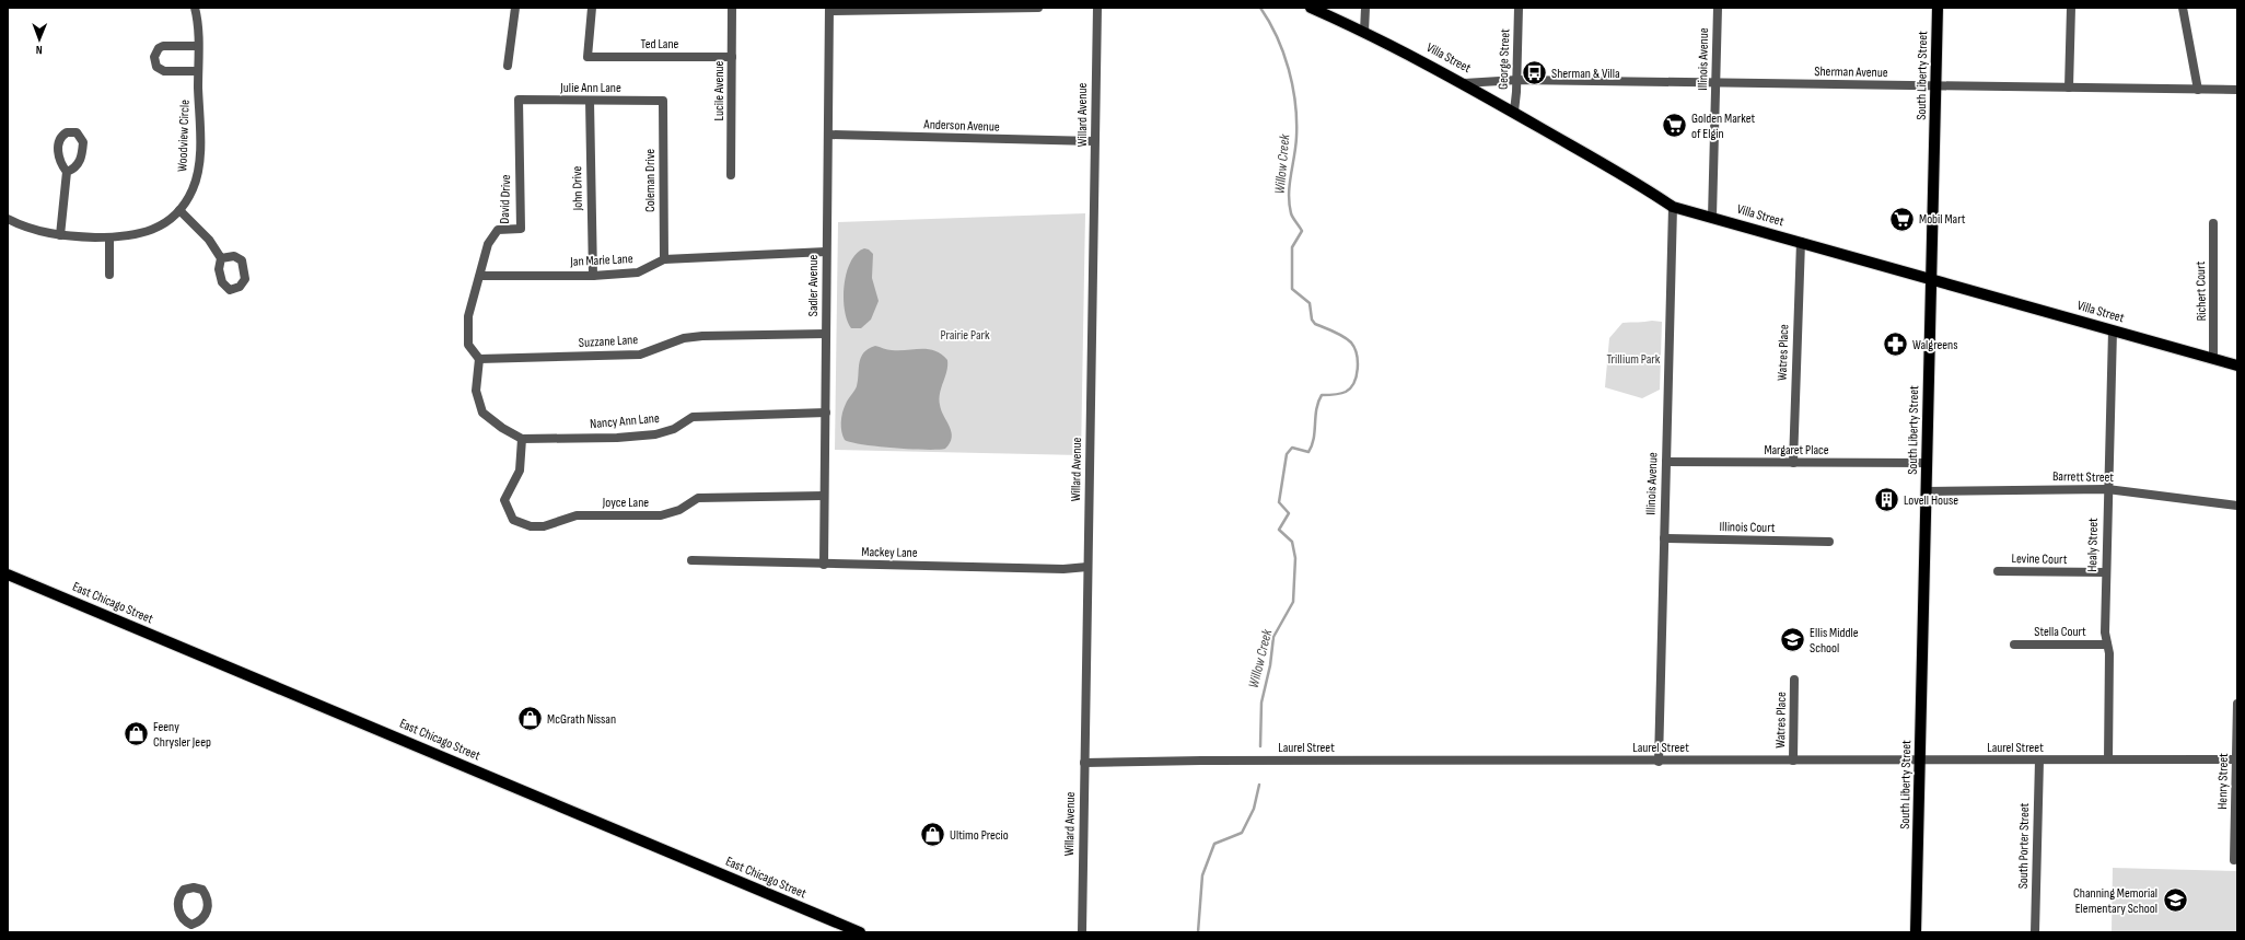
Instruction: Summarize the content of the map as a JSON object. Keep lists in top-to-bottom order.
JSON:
{
  "streets": {
    "main road": ["Villa Street", "South Liberty Street", "East Chicago Street"],
    "street": [
      "Ted Lane",
      "George Street",
      "Illinois Avenue",
      "Sherman Avenue",
      "Julie Ann Lane",
      "Lucile Avenue",
      "Willard Avenue",
      "Anderson Avenue",
      "Woodview Circle",
      "Coleman Drive",
      "John Drive",
      "David Drive",
      "Jan Marie Lane",
      "Sadler Avenue",
      "Richert Court",
      "Suzzane Lane",
      "Watres Place",
      "Nancy Ann Lane",
      "Margaret Place",
      "Barrett Street",
      "Joyce Lane",
      "Illinois Court",
      "Healy Street",
      "Mackey Lane",
      "Levine Court",
      "Stella Court",
      "Laurel Street",
      "Henry Street",
      "South Porter Street"
    ]
  },
  "crossings": [
    ["Ted Lane", "Lucile Avenue"],
    ["Villa Street", "George Street"],
    ["Villa Street", "Illinois Avenue"],
    ["Villa Street", "Sherman Avenue"],
    ["Villa Street", "South Liberty Street"],
    ["Villa Street", "Richert Court"],
    ["Villa Street", "Watres Place"],
    ["Villa Street", "Healy Street"],
    ["George Street", "Sherman Avenue"],
    ["Illinois Avenue", "Sherman Avenue"],
    ["Illinois Avenue", "Margaret Place"],
    ["Illinois Avenue", "Illinois Court"],
    ["Illinois Avenue", "Laurel Street"],
    ["Sherman Avenue", "South Liberty Street"],
    ["South Liberty Street", "Margaret Place"],
    ["South Liberty Street", "Barrett Street"],
    ["South Liberty Street", "Laurel Street"],
    ["Julie Ann Lane", "Coleman Drive"],
    ["Julie Ann Lane", "John Drive"],
    ["Julie Ann Lane", "David Drive"],
    ["Willard Avenue", "Anderson Avenue"],
    ["Willard Avenue", "Mackey Lane"],
    ["Willard Avenue", "Laurel Street"],
    ["Anderson Avenue", "Sadler Avenue"],
    ["Coleman Drive", "Jan Marie Lane"],
    ["John Drive", "Jan Marie Lane"],
    ["David Drive", "Jan Marie Lane"],
    ["Jan Marie Lane", "Sadler Avenue"],
    ["Sadler Avenue", "Suzzane Lane"],
    ["Sadler Avenue", "Nancy Ann Lane"],
    ["Sadler Avenue", "Joyce Lane"],
    ["Sadler Avenue", "Mackey Lane"],
    ["Suzzane Lane", "Nancy Ann Lane"],
    ["Watres Place", "Margaret Place"],
    ["Watres Place", "Laurel Street"],
    ["Nancy Ann Lane", "Joyce Lane"],
    ["Barrett Street", "Healy Street"],
    ["Healy Street", "Levine Court"],
    ["Healy Street", "Stella Court"],
    ["Healy Street", "Laurel Street"],
    ["Laurel Street", "Henry Street"],
    ["Laurel Street", "South Porter Street"]
  ],
  "water": ["Willow Creek"],
  "parks": ["Prairie Park", "Trillium Park"],
  "places": {
    "bus stop": ["Sherman & Villa"],
    "supermarket": ["Golden Market of Elgin", "Mobil Mart"],
    "pharmacy": ["Walgreens"],
    "building": ["Lovell House"],
    "school or university": ["Ellis Middle School", "Channing Memorial Elementary School"],
    "shop": ["McGrath Nissan", "Feeny Chrysler Jeep", "Ultimo Precio"]
  },
  "north": "bottom"
}
